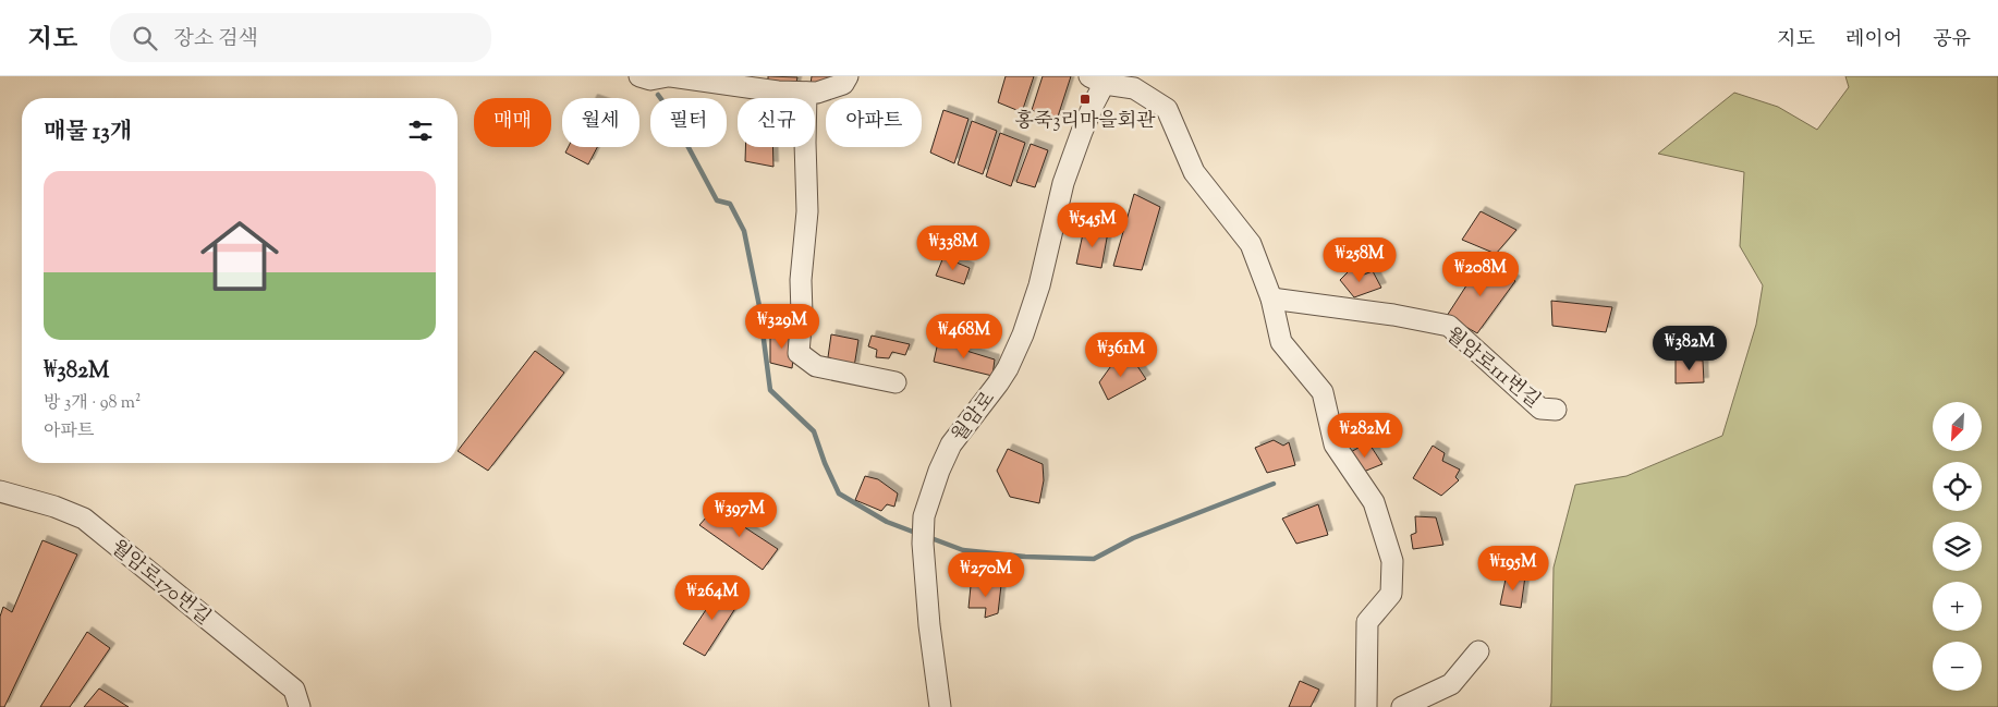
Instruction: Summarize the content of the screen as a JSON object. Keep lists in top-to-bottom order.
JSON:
{
  "streets": {
    "street": ["월암로111번길", "월암로", "월암로170번길"]
  },
  "places": {
    "transit": ["홍죽3리마을회관"]
  },
  "north": "bottom left",
  "page": {
    "header": "지도",
    "search": "장소 검색",
    "nav": ["지도", "레이어", "공유"],
    "chip": [
      "매매",
      "월세",
      "필터",
      "신규",
      "아파트"
    ],
    "heading": "매물 13개",
    "list": [
      {
        "name": "₩382M",
        "note": "방 3개 · 98 m² · 아파트"
      }
    ],
    "price": [
      "₩545M",
      "₩338M",
      "₩258M",
      "₩208M",
      "₩329M",
      "₩468M",
      "₩382M",
      "₩361M",
      "₩282M",
      "₩397M",
      "₩195M",
      "₩270M",
      "₩264M"
    ],
    "map_buttons": ["+", "−"]
  }
}
